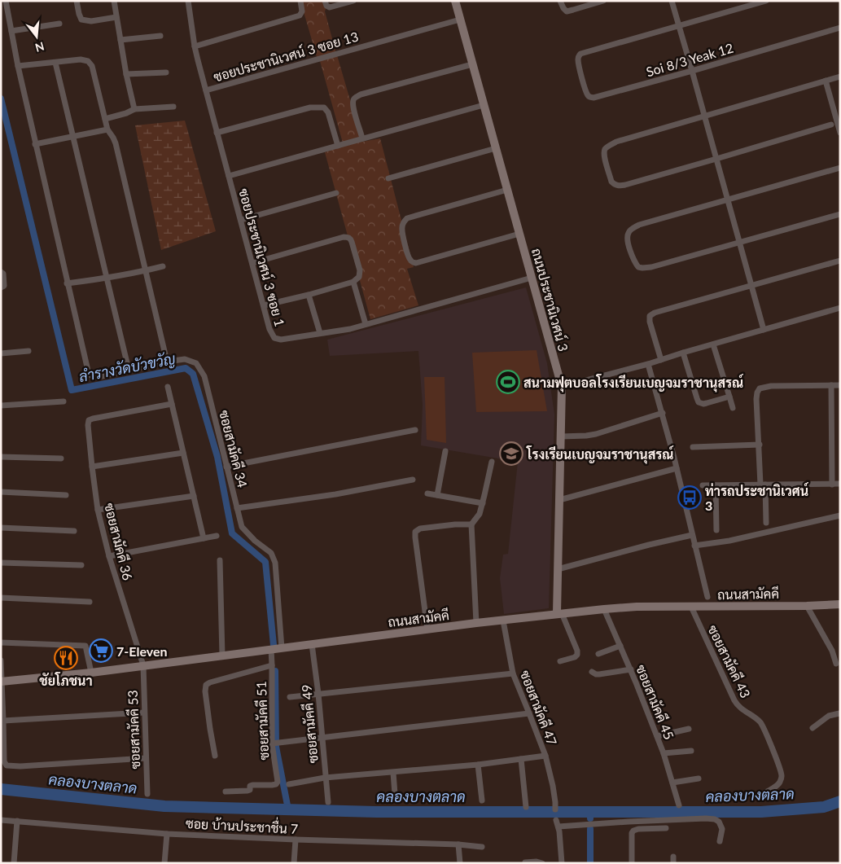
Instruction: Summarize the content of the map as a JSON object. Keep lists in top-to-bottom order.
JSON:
{
  "streets": {
    "main road": ["ถนนประชานิเวศน์ 3", "ถนนสามัคคี"],
    "street": [
      "ซอยประชานิเวศน์ 3 ซอย 13",
      "Soi 8/3 Yeak 12",
      "ซอยประชานิเวศน์ 3 ซอย 1",
      "ซอยสามัคคี 34",
      "ซอยสามัคคี 36",
      "ซอยสามัคคี 43",
      "ซอยสามัคคี 45",
      "ซอยสามัคคี 47",
      "ซอยสามัคคี 51",
      "ซอยสามัคคี 49",
      "ซอยสามัคคี 53",
      "ซอย บ้านประชาชื่น 7"
    ]
  },
  "crossings": [
    ["ซอยประชานิเวศน์ 3 ซอย 13", "ซอยประชานิเวศน์ 3 ซอย 1"],
    ["ซอยประชานิเวศน์ 3 ซอย 13", "ถนนประชานิเวศน์ 3"],
    ["ซอยประชานิเวศน์ 3 ซอย 1", "ถนนประชานิเวศน์ 3"],
    ["ถนนประชานิเวศน์ 3", "ถนนสามัคคี"],
    ["ซอยสามัคคี 34", "ถนนสามัคคี"],
    ["ซอยสามัคคี 36", "ถนนสามัคคี"],
    ["ซอยสามัคคี 36", "ซอยสามัคคี 53"],
    ["ถนนสามัคคี", "ซอยสามัคคี 43"],
    ["ถนนสามัคคี", "ซอยสามัคคี 45"],
    ["ถนนสามัคคี", "ซอยสามัคคี 47"],
    ["ถนนสามัคคี", "ซอยสามัคคี 51"],
    ["ถนนสามัคคี", "ซอยสามัคคี 49"],
    ["ถนนสามัคคี", "ซอยสามัคคี 53"]
  ],
  "water": ["ลำรางวัดบัวขวัญ", "คลองบางตลาด"],
  "places": {
    "sports": ["สนามฟุตบอลโรงเรียนเบญจมราชานุสรณ์"],
    "school or university": ["โรงเรียนเบญจมราชานุสรณ์"],
    "bus stop": ["ท่ารถประชานิเวศน์ 3"],
    "supermarket": ["7-Eleven"],
    "restaurant": ["ชัยโภชนา"]
  },
  "north": "bottom"
}
